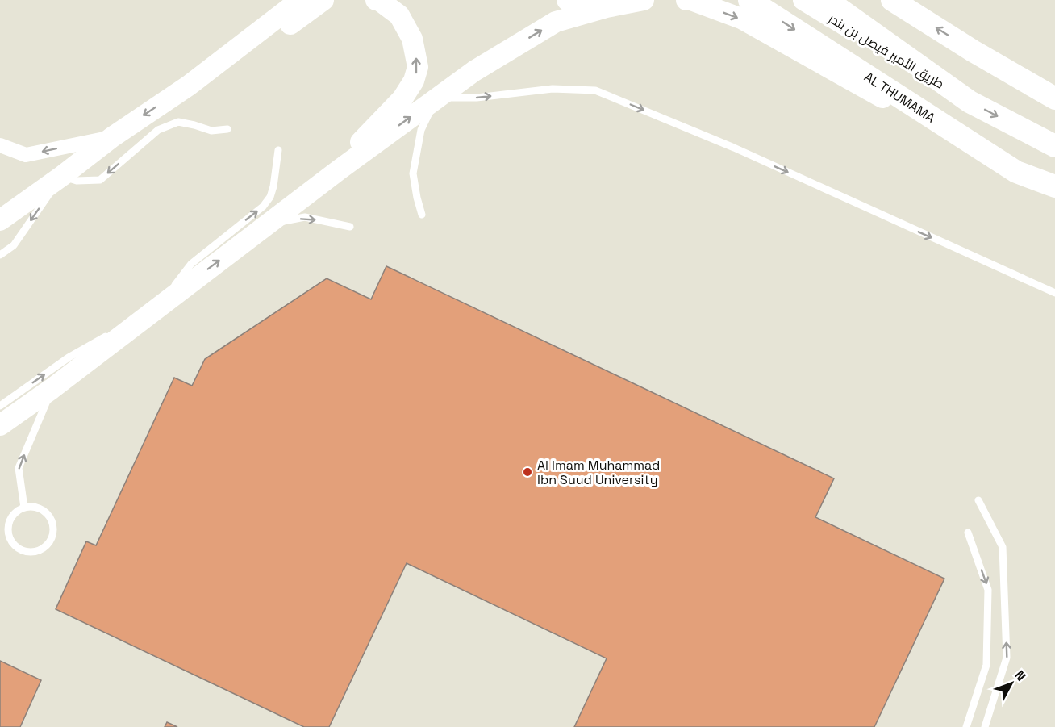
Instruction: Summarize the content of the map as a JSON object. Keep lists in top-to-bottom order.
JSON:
{
  "streets": {
    "main road": ["AL THUMAMA"],
    "street": ["طريق الأمير فيصل بن بندر"]
  },
  "places": ["Al Imam Muhammad Ibn Suud University"],
  "north": "top right"
}
